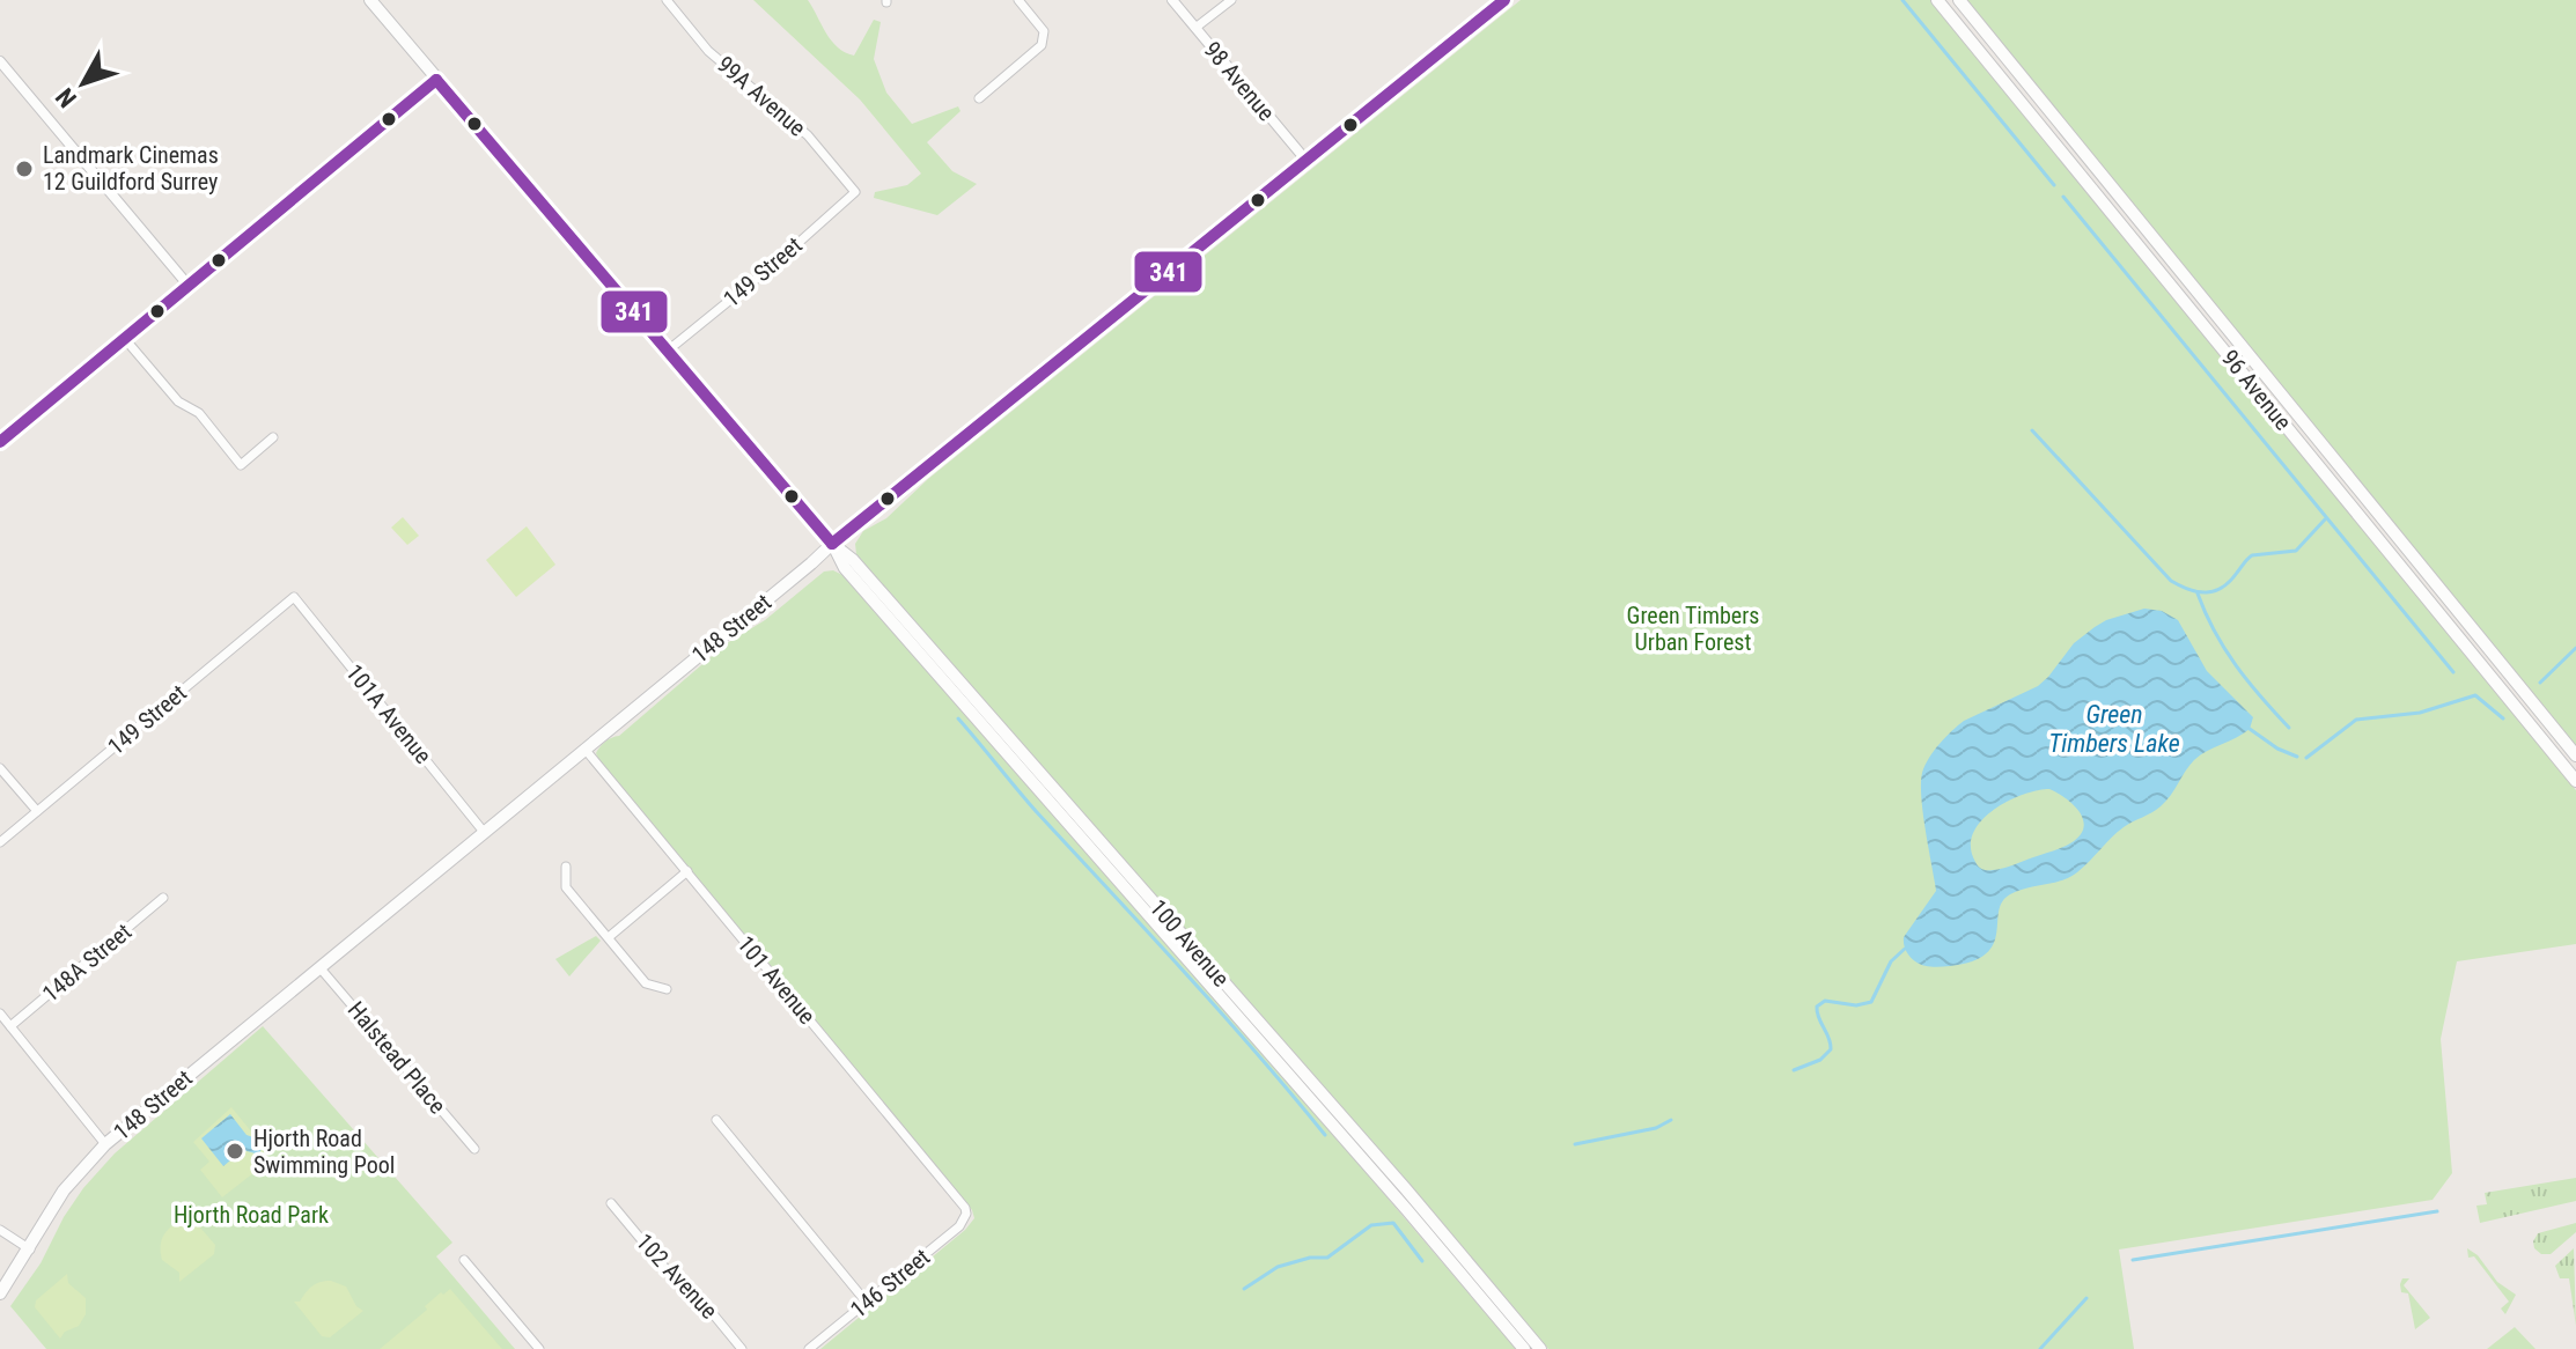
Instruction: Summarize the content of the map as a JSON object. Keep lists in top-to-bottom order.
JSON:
{
  "streets": {
    "main road": ["96 Avenue", "148 Street", "100 Avenue"],
    "street": [
      "98 Avenue",
      "99A Avenue",
      "149 Street",
      "101A Avenue",
      "148A Street",
      "101 Avenue",
      "Halstead Place",
      "102 Avenue",
      "146 Street"
    ]
  },
  "crossings": [
    ["98 Avenue", "148 Street"],
    ["99A Avenue", "149 Street"],
    ["149 Street", "101A Avenue"],
    ["149 Street", "100 Avenue"],
    ["148 Street", "101A Avenue"],
    ["148 Street", "100 Avenue"],
    ["148 Street", "101 Avenue"],
    ["148 Street", "Halstead Place"],
    ["101 Avenue", "146 Street"]
  ],
  "water": ["Green Timbers Lake"],
  "parks": ["Green Timbers Urban Forest", "Hjorth Road Park"],
  "places": ["Landmark Cinemas 12 Guildford Surrey", "Hjorth Road Swimming Pool"],
  "lines": ["transit line 341"],
  "north": "bottom left"
}
